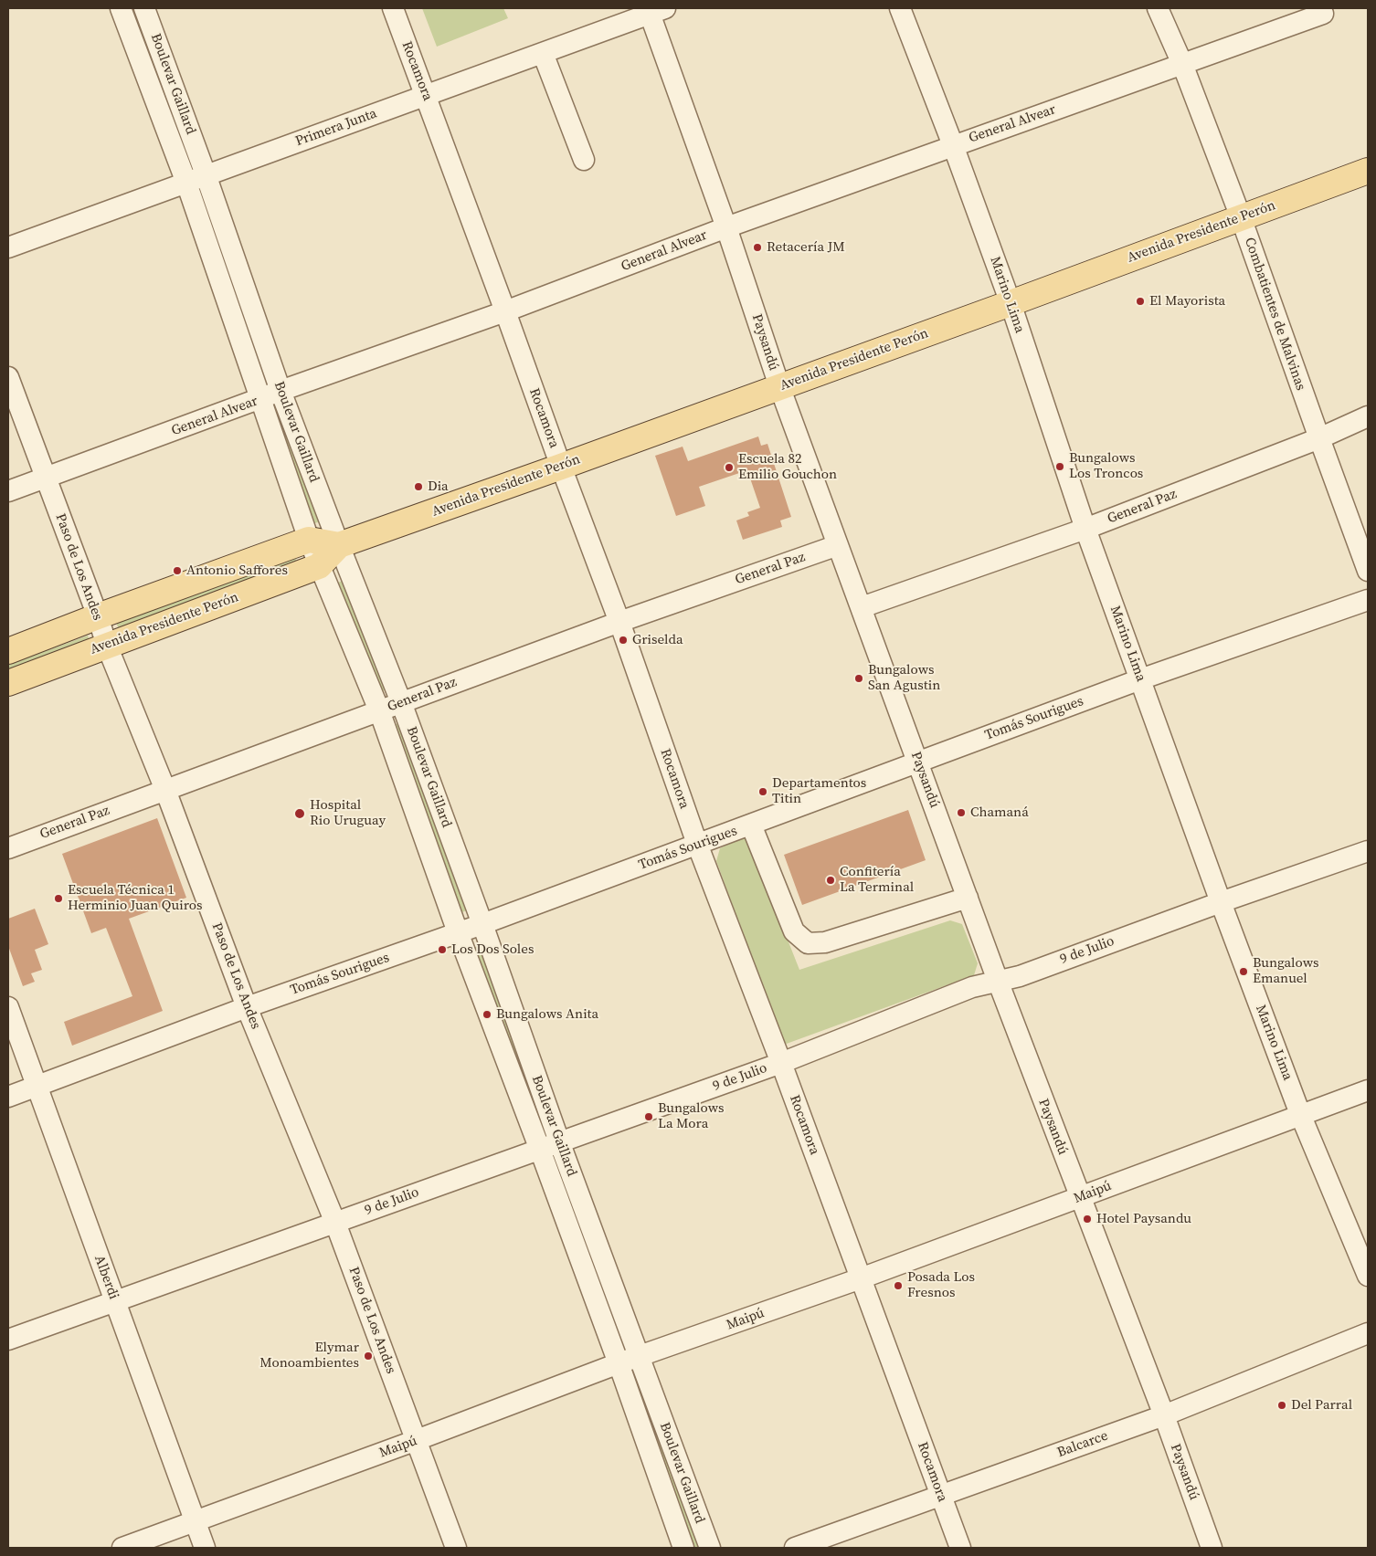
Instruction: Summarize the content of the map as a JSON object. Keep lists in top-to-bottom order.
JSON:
{
  "streets": {
    "main road": ["Avenida Presidente Perón"],
    "street": [
      "Rocamora",
      "Boulevar Gaillard",
      "General Alvear",
      "Primera Junta",
      "Marino Lima",
      "Combatientes de Malvinas",
      "Paysandú",
      "General Paz",
      "Paso de Los Andes",
      "Tomás Sourigues",
      "9 de Julio",
      "Maipú",
      "Alberdi",
      "Balcarce"
    ]
  },
  "crossings": [
    ["Rocamora", "General Alvear"],
    ["Rocamora", "Primera Junta"],
    ["Rocamora", "Avenida Presidente Perón"],
    ["Rocamora", "General Paz"],
    ["Rocamora", "Tomás Sourigues"],
    ["Rocamora", "9 de Julio"],
    ["Rocamora", "Maipú"],
    ["Rocamora", "Balcarce"],
    ["Boulevar Gaillard", "General Alvear"],
    ["Boulevar Gaillard", "Primera Junta"],
    ["Boulevar Gaillard", "Avenida Presidente Perón"],
    ["Boulevar Gaillard", "General Paz"],
    ["Boulevar Gaillard", "Tomás Sourigues"],
    ["Boulevar Gaillard", "9 de Julio"],
    ["Boulevar Gaillard", "Maipú"],
    ["General Alvear", "Marino Lima"],
    ["General Alvear", "Combatientes de Malvinas"],
    ["General Alvear", "Paysandú"],
    ["General Alvear", "Paso de Los Andes"],
    ["Primera Junta", "Paysandú"],
    ["Avenida Presidente Perón", "Marino Lima"],
    ["Avenida Presidente Perón", "Combatientes de Malvinas"],
    ["Avenida Presidente Perón", "Paysandú"],
    ["Avenida Presidente Perón", "Paso de Los Andes"],
    ["Marino Lima", "General Paz"],
    ["Marino Lima", "Tomás Sourigues"],
    ["Marino Lima", "9 de Julio"],
    ["Marino Lima", "Maipú"],
    ["Combatientes de Malvinas", "General Paz"],
    ["Paysandú", "General Paz"],
    ["Paysandú", "Tomás Sourigues"],
    ["Paysandú", "9 de Julio"],
    ["Paysandú", "Maipú"],
    ["Paysandú", "Balcarce"],
    ["General Paz", "Paso de Los Andes"],
    ["Paso de Los Andes", "Tomás Sourigues"],
    ["Paso de Los Andes", "9 de Julio"],
    ["Paso de Los Andes", "Maipú"],
    ["Tomás Sourigues", "Alberdi"],
    ["9 de Julio", "Alberdi"],
    ["Maipú", "Alberdi"]
  ],
  "places": [
    "Retacería JM",
    "El Mayorista",
    "Bungalows Los Troncos",
    "Escuela 82 Emilio Gouchon",
    "Dia",
    "Antonio Saffores",
    "Griselda",
    "Bungalows San Agustin",
    "Departamentos Titin",
    "Chamaná",
    "Hospital Rio Uruguay",
    "Confitería La Terminal",
    "Escuela Técnica 1 Herminio Juan Quiros",
    "Los Dos Soles",
    "Bungalows Emanuel",
    "Bungalows Anita",
    "Bungalows La Mora",
    "Hotel Paysandu",
    "Posada Los Fresnos",
    "Elymar Monoambientes",
    "Del Parral"
  ]
}
